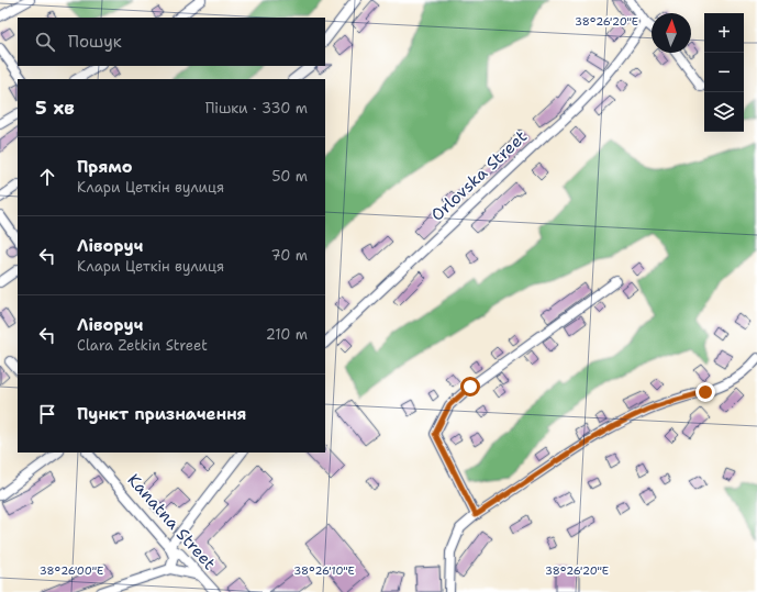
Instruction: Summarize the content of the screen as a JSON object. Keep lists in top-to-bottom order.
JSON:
{
  "streets": {
    "street": ["Orlovska Street", "Kanatna Street"]
  },
  "north": "top",
  "page": {
    "map_buttons": ["+", "−"],
    "search": "Пошук",
    "heading": ["5 хв", "Пішки · 330 m"],
    "list": [
      ["Прямо", "Клари Цеткін вулиця", "50 m"],
      ["Ліворуч", "Клари Цеткін вулиця", "70 m"],
      ["Ліворуч", "Clara Zetkin Street", "210 m"],
      "Пункт призначення"
    ]
  },
  "coordinates": ["38°26'20\"E", "38°26'00\"E", "38°26'10\"E"]
}
